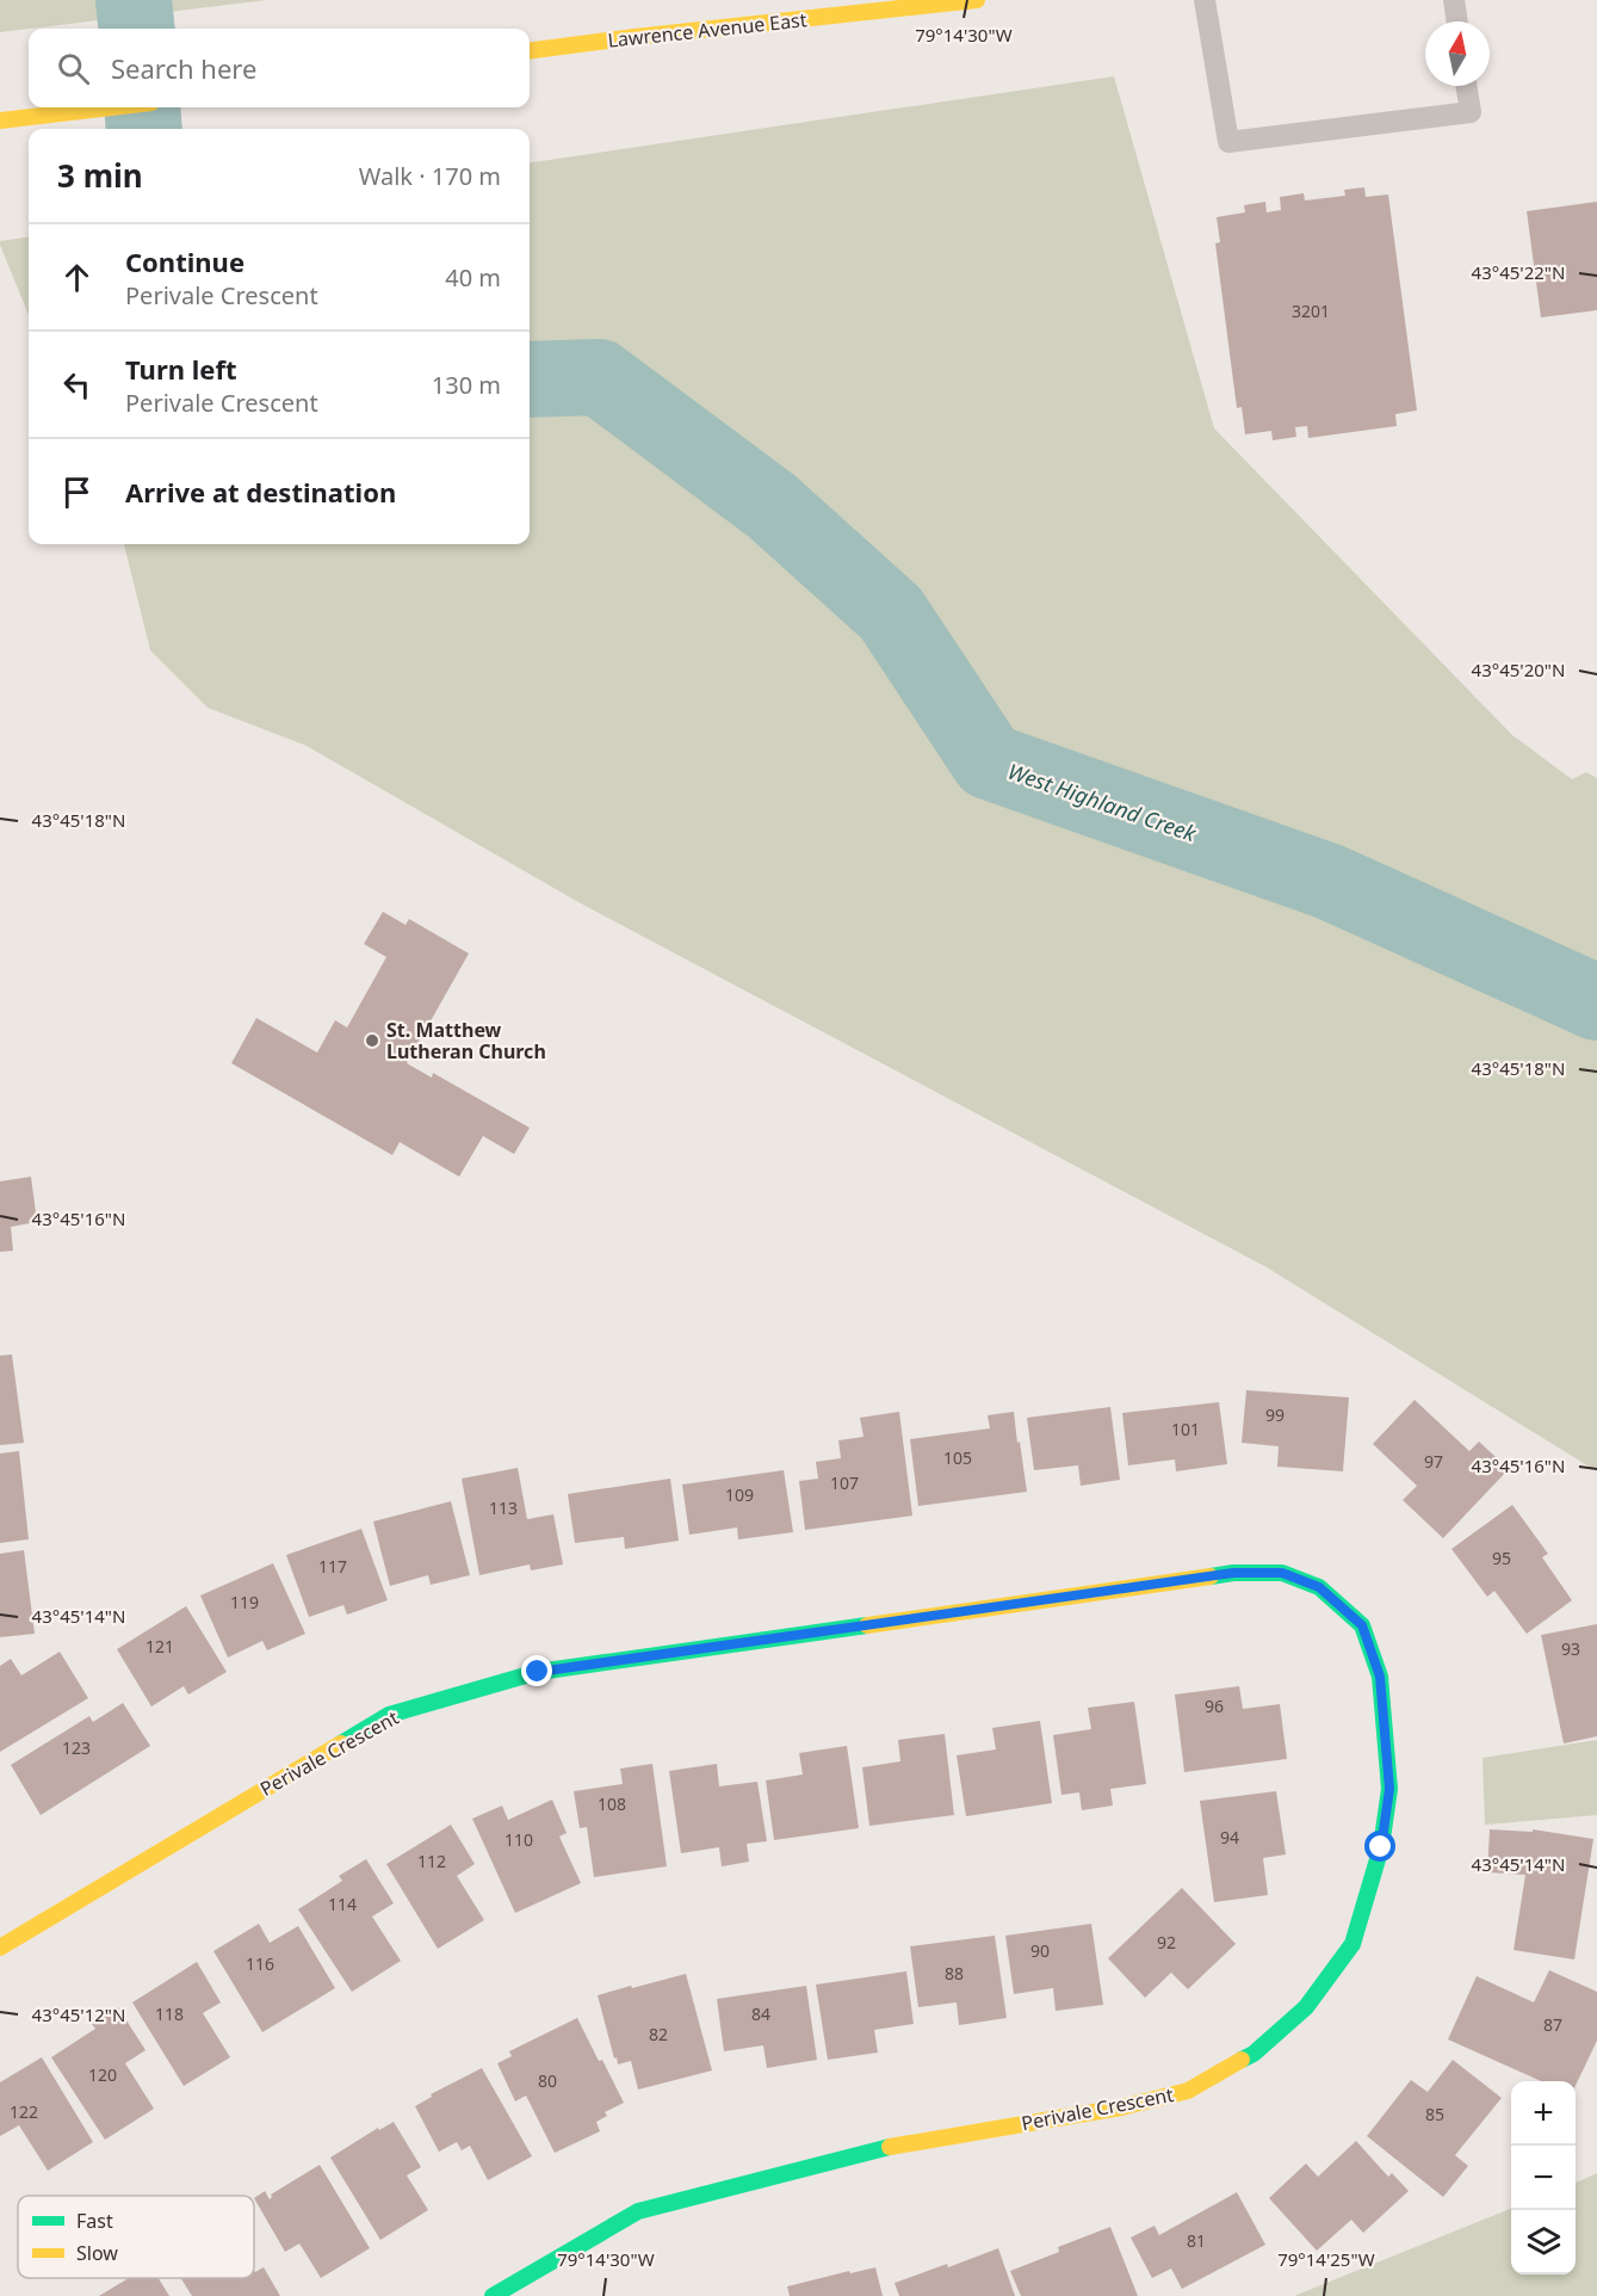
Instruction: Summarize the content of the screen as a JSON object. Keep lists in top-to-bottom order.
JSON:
{
  "streets": {
    "street": ["Lawrence Avenue East", "Perivale Crescent"]
  },
  "water": ["West Highland Creek"],
  "places": ["St. Matthew Lutheran Church"],
  "house_numbers": [
    "3201",
    "99",
    "101",
    "105",
    "97",
    "107",
    "109",
    "113",
    "95",
    "117",
    "119",
    "121",
    "93",
    "96",
    "123",
    "108",
    "94",
    "110",
    "112",
    "114",
    "92",
    "90",
    "116",
    "88",
    "118",
    "84",
    "87",
    "82",
    "120",
    "80",
    "122",
    "85",
    "81"
  ],
  "legend": ["Fast", "Slow"],
  "north": "top",
  "page": {
    "search": "Search here",
    "heading": ["3 min", "Walk · 170 m"],
    "list": [
      ["Continue", "Perivale Crescent", "40 m"],
      ["Turn left", "Perivale Crescent", "130 m"],
      "Arrive at destination"
    ],
    "map_buttons": ["+", "−"]
  },
  "coordinates": [
    "79°14'30\"W",
    "43°45'22\"N",
    "43°45'20\"N",
    "43°45'18\"N",
    "43°45'16\"N",
    "43°45'14\"N",
    "43°45'12\"N",
    "79°14'25\"W"
  ]
}
